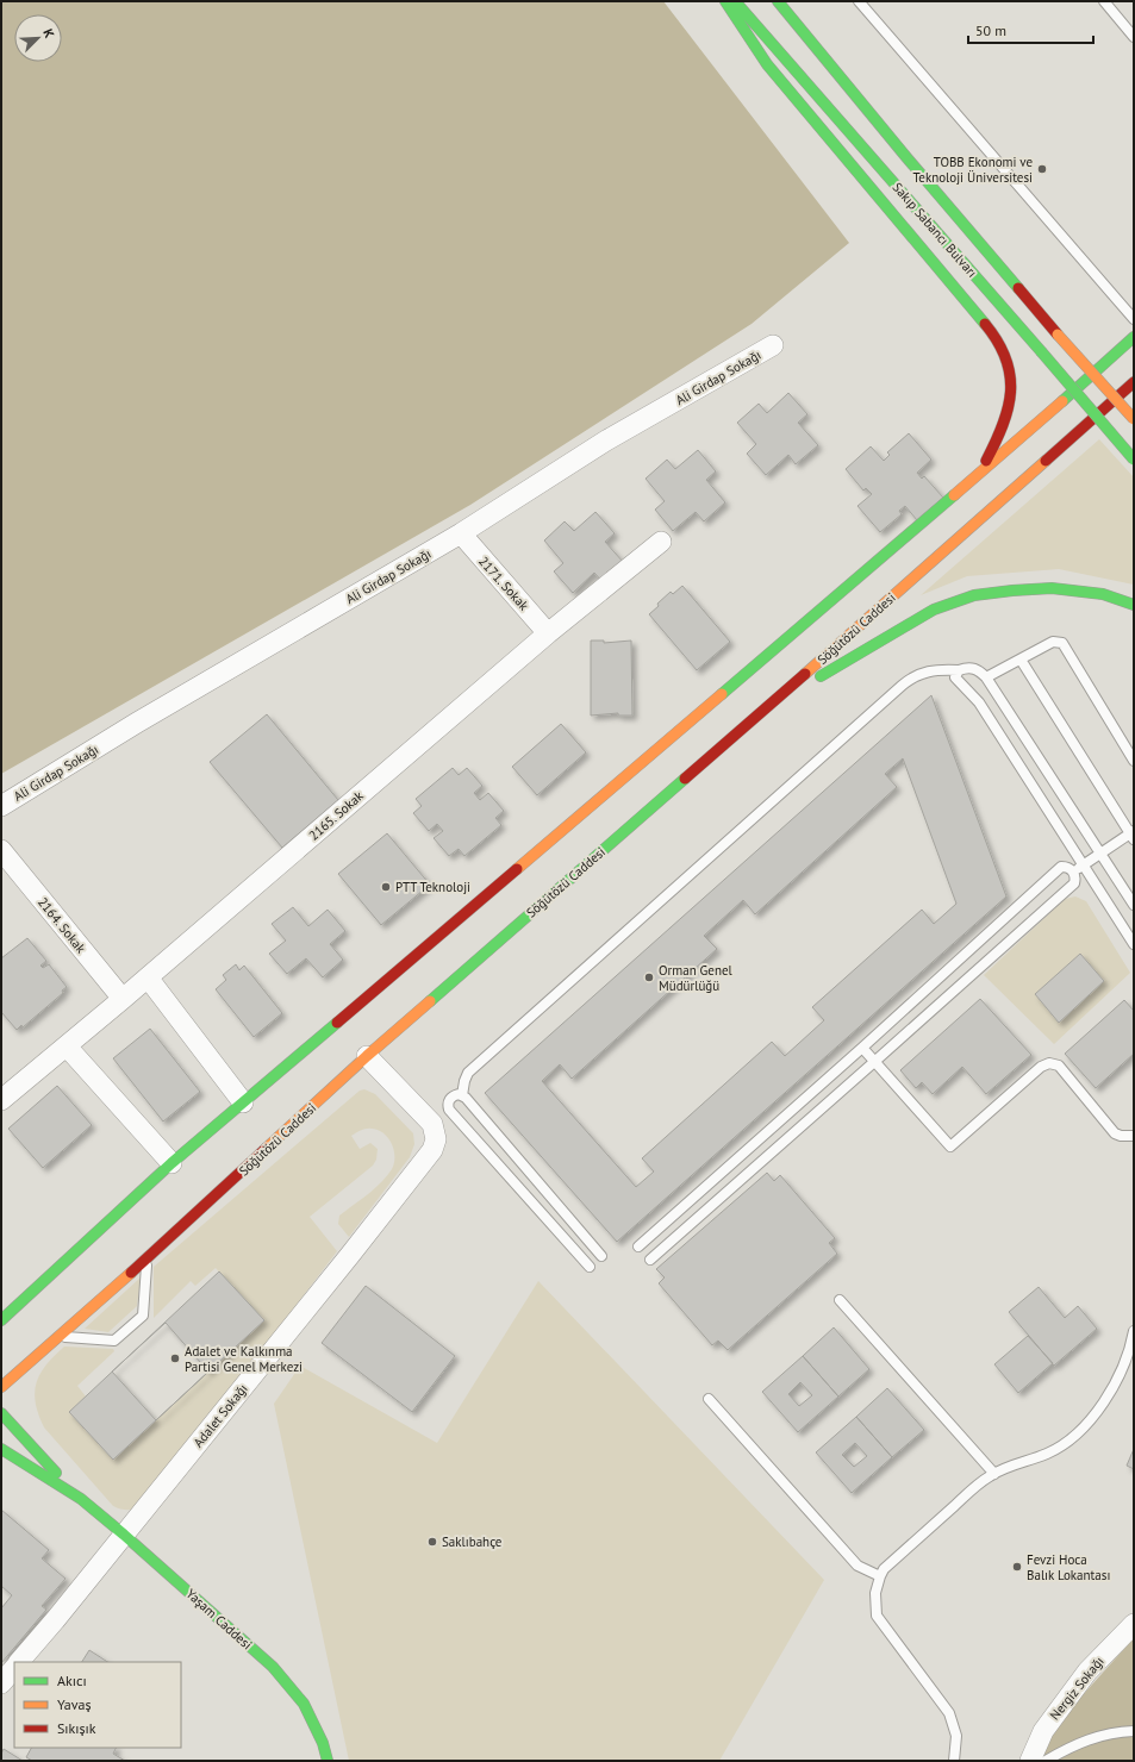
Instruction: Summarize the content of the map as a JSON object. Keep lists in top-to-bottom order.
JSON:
{
  "streets": {
    "main road": ["Sakıp Sabancı Bulvarı", "Söğütözü Caddesi", "Yaşam Caddesi"],
    "street": [
      "Ali Girdap Sokağı",
      "2171. Sokak",
      "2165. Sokak",
      "2164. Sokak",
      "Adalet Sokağı",
      "Nergiz Sokağı"
    ]
  },
  "crossings": [
    ["Ali Girdap Sokağı", "2171. Sokak"],
    ["2171. Sokak", "2165. Sokak"],
    ["Söğütözü Caddesi", "Adalet Sokağı"],
    ["2165. Sokak", "2164. Sokak"],
    ["Adalet Sokağı", "Yaşam Caddesi"]
  ],
  "places": [
    "TOBB Ekonomi ve Teknoloji Üniversitesi",
    "PTT Teknoloji",
    "Orman Genel Müdürlüğü",
    "Adalet ve Kalkınma Partisi Genel Merkezi",
    "Saklıbahçe",
    "Fevzi Hoca Balık Lokantası"
  ],
  "legend": ["Akıcı", "Yavaş", "Sıkışık"],
  "scale_bar": "50 m",
  "north": "top right"
}
